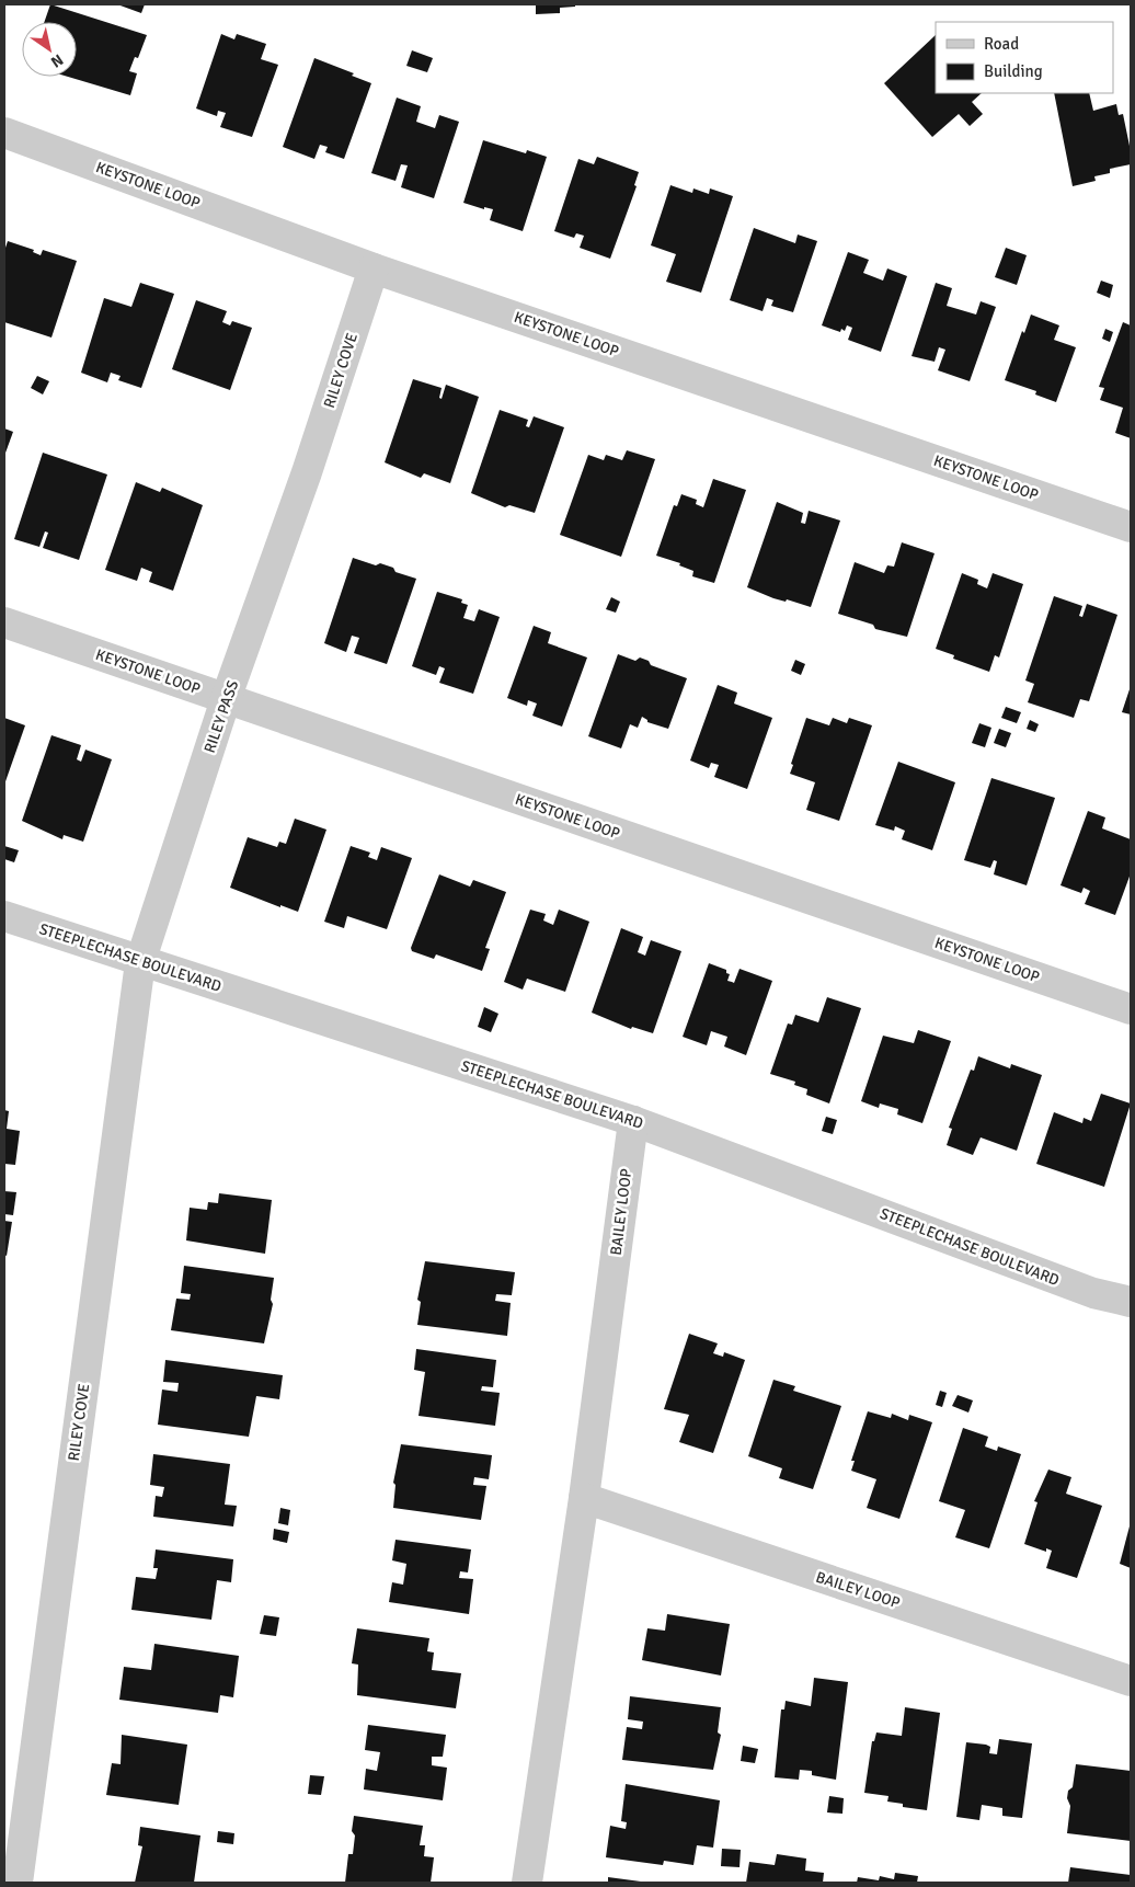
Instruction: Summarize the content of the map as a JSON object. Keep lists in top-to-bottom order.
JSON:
{
  "streets": {
    "street": [
      "KEYSTONE LOOP",
      "RILEY COVE",
      "RILEY PASS",
      "STEEPLECHASE BOULEVARD",
      "BAILEY LOOP"
    ]
  },
  "crossings": [
    ["KEYSTONE LOOP", "RILEY COVE"],
    ["KEYSTONE LOOP", "RILEY PASS"],
    ["RILEY COVE", "RILEY PASS"],
    ["RILEY COVE", "STEEPLECHASE BOULEVARD"],
    ["RILEY PASS", "STEEPLECHASE BOULEVARD"],
    ["STEEPLECHASE BOULEVARD", "BAILEY LOOP"]
  ],
  "legend": ["Road", "Building"],
  "north": "bottom right"
}
